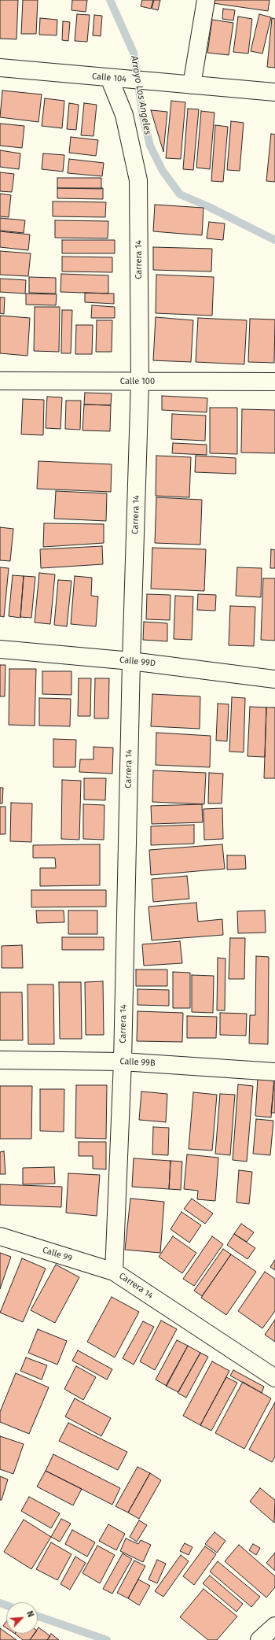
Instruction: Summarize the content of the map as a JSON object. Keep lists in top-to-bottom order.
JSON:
{
  "streets": {
    "street": [
      "Calle 104",
      "Carrera 14",
      "Calle 100",
      "Calle 99D",
      "Calle 99B",
      "Calle 99"
    ]
  },
  "crossings": [
    ["Calle 104", "Carrera 14"],
    ["Carrera 14", "Calle 100"],
    ["Carrera 14", "Calle 99D"],
    ["Carrera 14", "Calle 99B"],
    ["Carrera 14", "Calle 99"]
  ],
  "water": ["Arroyo Los Angeles"],
  "north": "top right"
}
